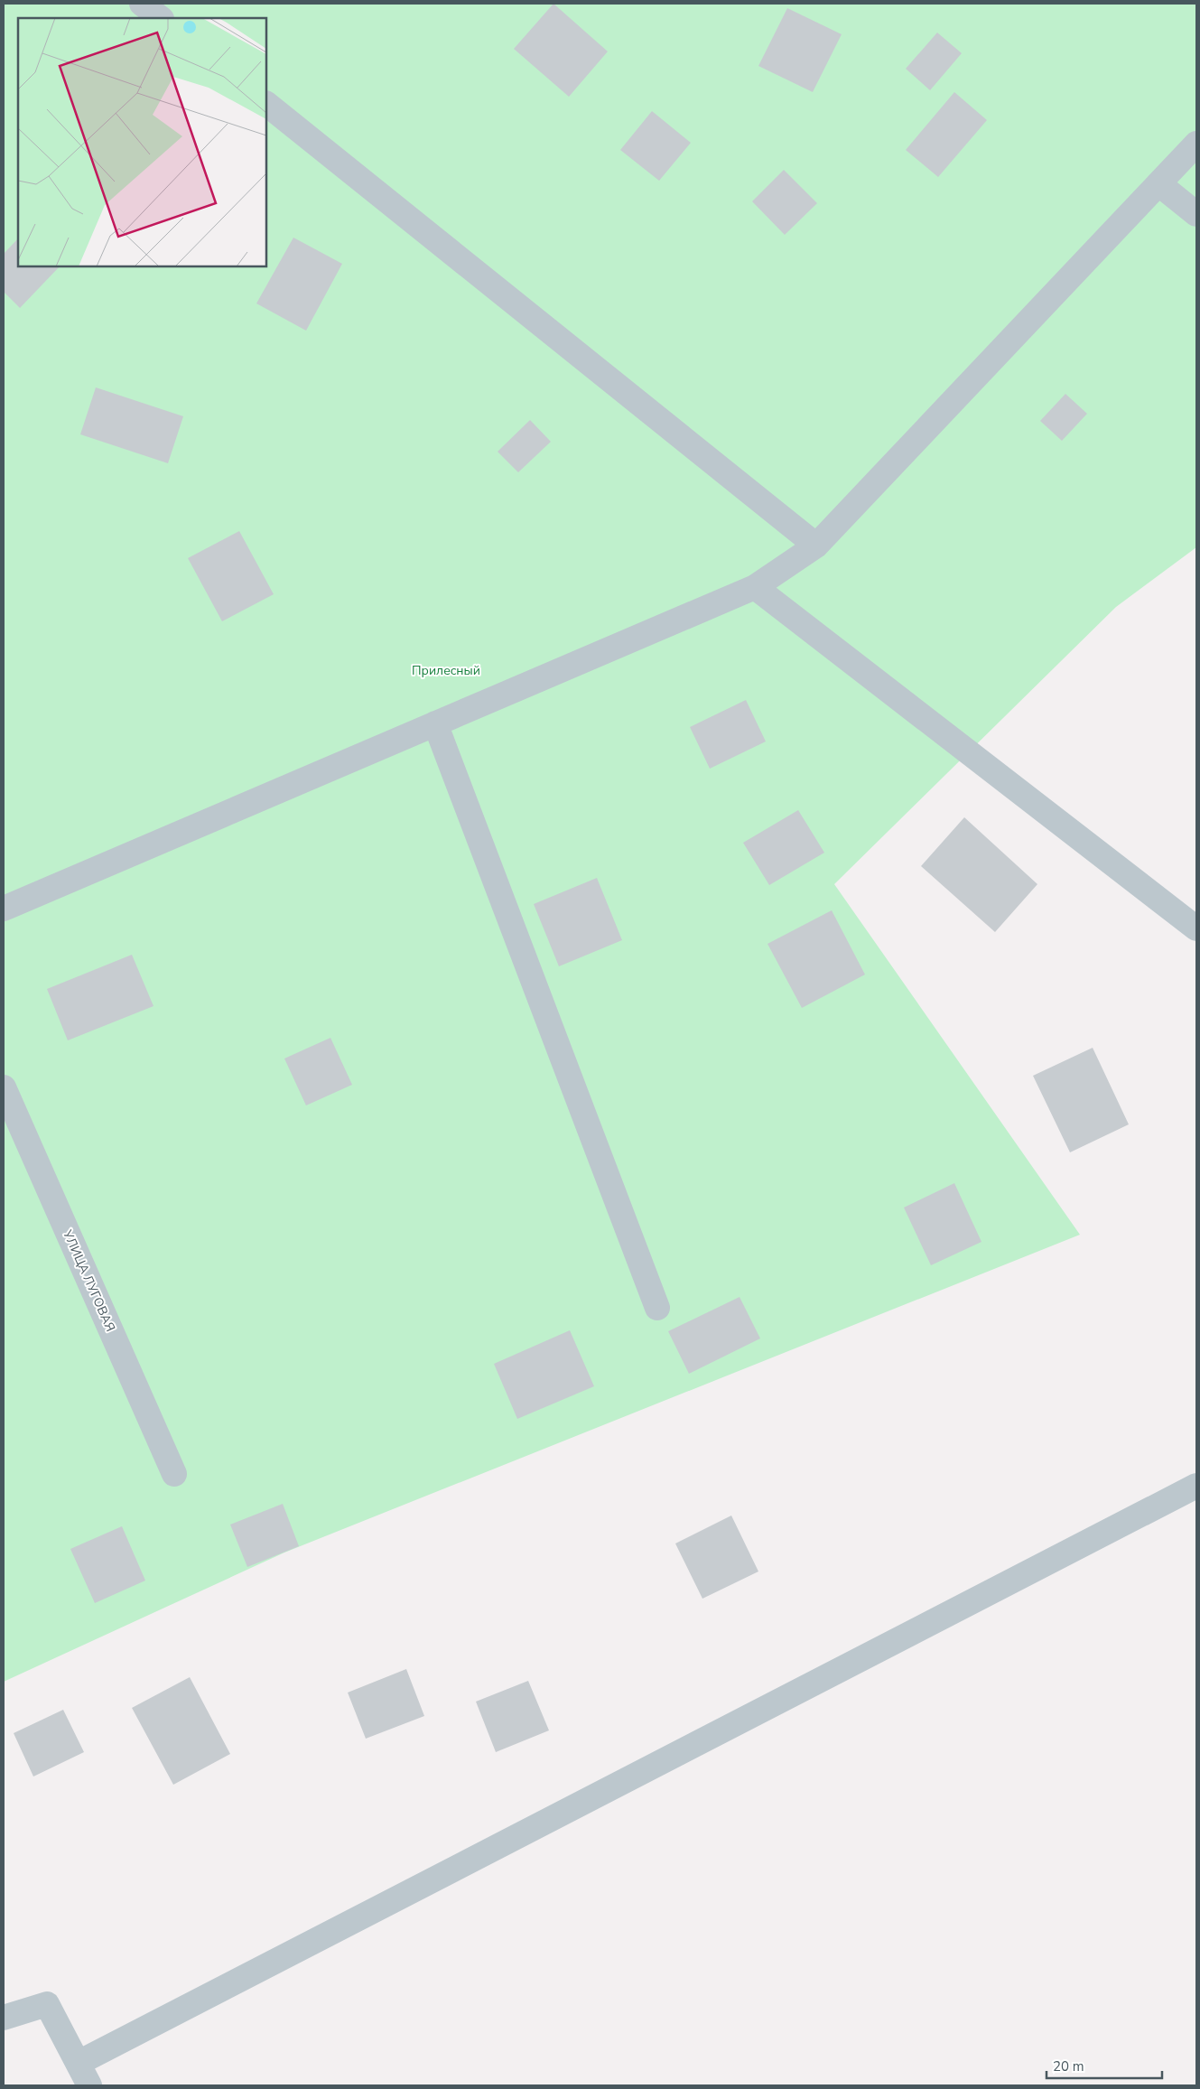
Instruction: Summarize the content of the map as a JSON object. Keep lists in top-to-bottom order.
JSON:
{
  "streets": {
    "street": ["УЛИЦА ЛУГОВАЯ"]
  },
  "parks": ["Прилесный"],
  "scale_bar": "20 m"
}
